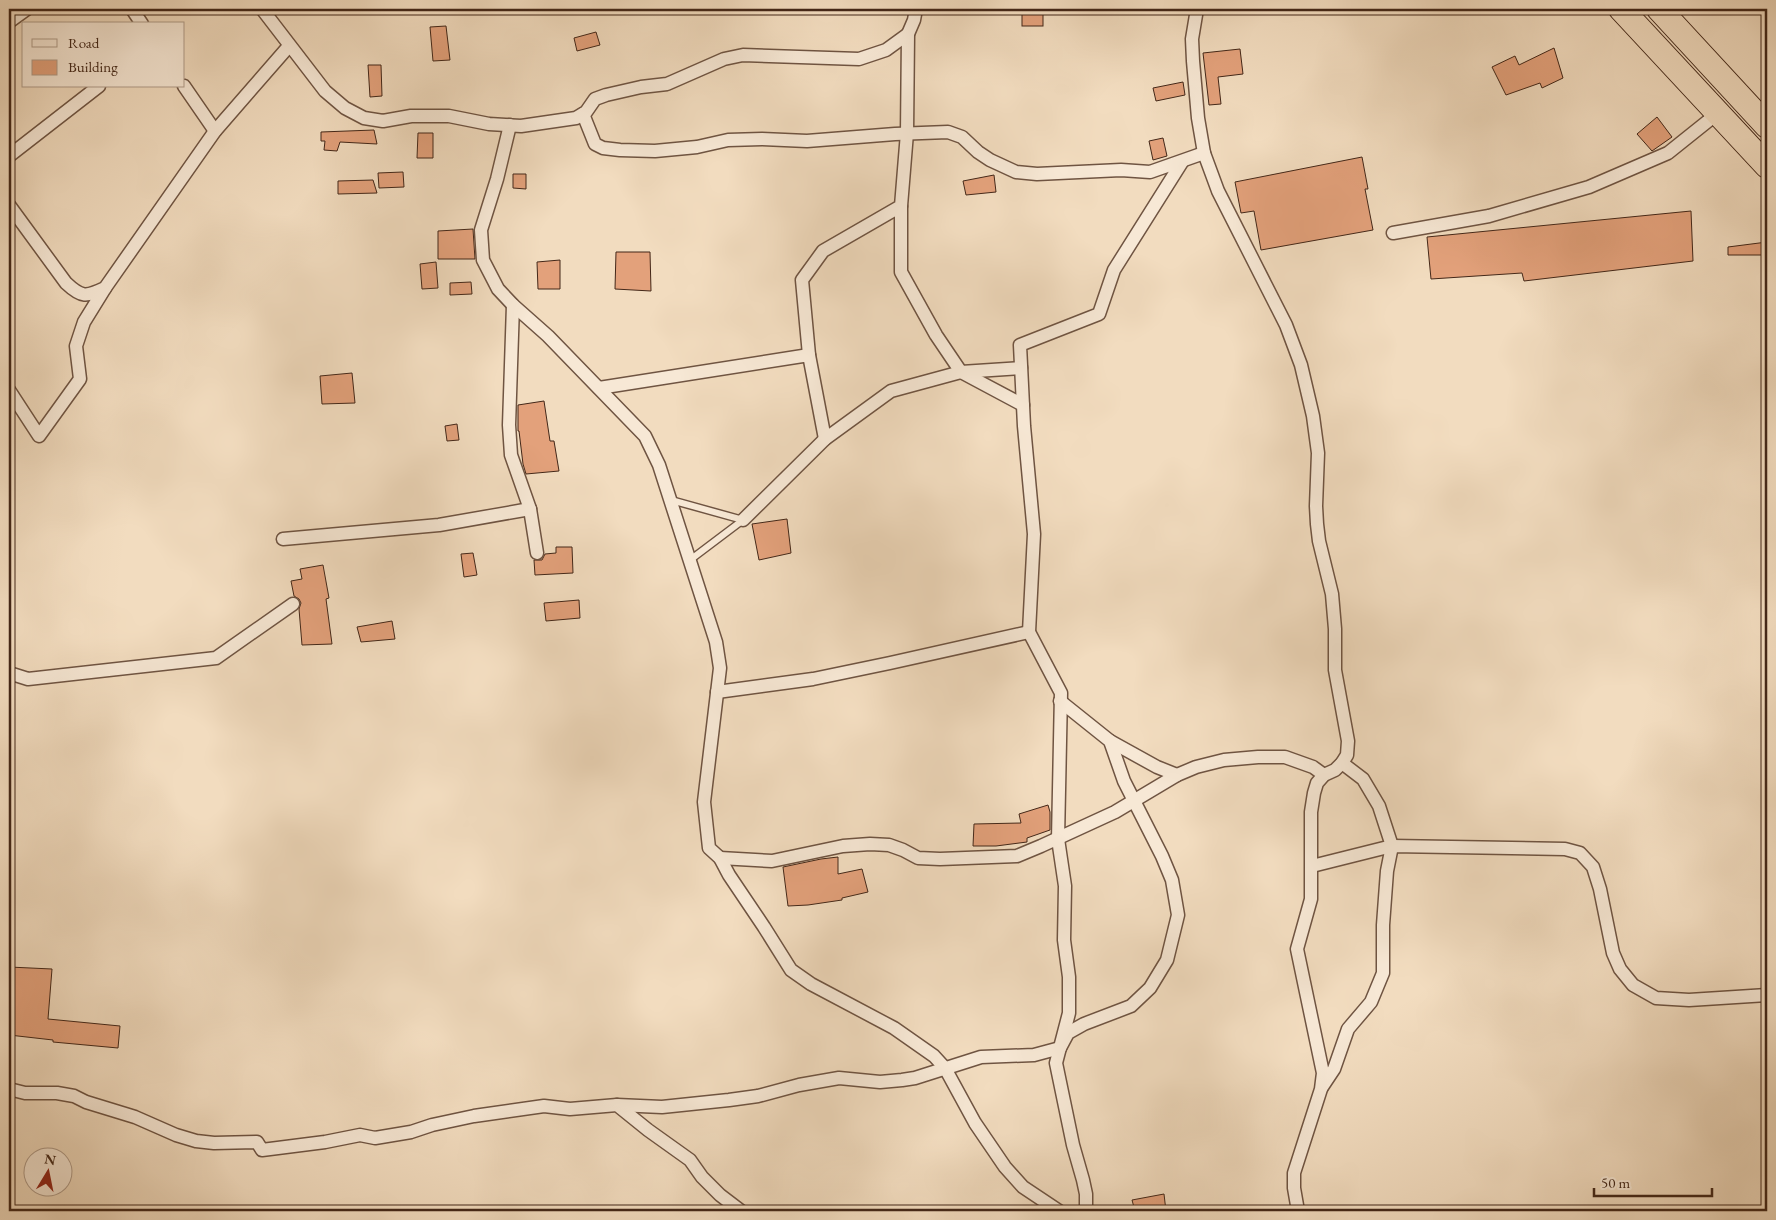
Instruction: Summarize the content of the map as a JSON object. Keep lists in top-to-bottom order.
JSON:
{
  "legend": ["Road", "Building"],
  "scale_bar": "50 m",
  "north": "top"
}
